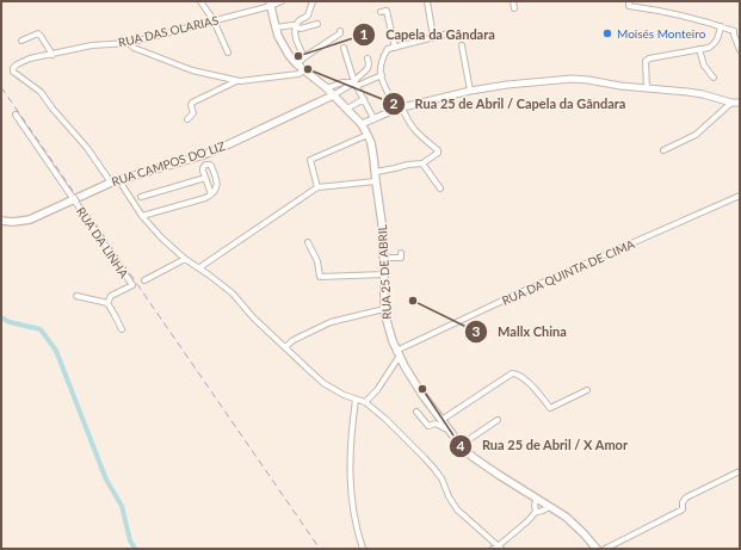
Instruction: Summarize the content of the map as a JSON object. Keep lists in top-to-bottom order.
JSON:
{
  "streets": {
    "main road": ["RUA CAMPOS DO LIZ", "RUA 25 DE ABRIL"],
    "street": ["RUA DAS OLARIAS", "RUA DA LINHA", "RUA DA QUINTA DE CIMA"]
  },
  "crossings": [
    ["RUA DAS OLARIAS", "RUA CAMPOS DO LIZ"],
    ["RUA DAS OLARIAS", "RUA 25 DE ABRIL"],
    ["RUA CAMPOS DO LIZ", "RUA DA LINHA"],
    ["RUA CAMPOS DO LIZ", "RUA 25 DE ABRIL"],
    ["RUA 25 DE ABRIL", "RUA DA QUINTA DE CIMA"]
  ],
  "places": [
    "Moisés Monteiro",
    "Capela da Gândara",
    "Rua 25 de Abril / Capela da Gândara",
    "Mallx China",
    "Rua 25 de Abril / X Amor"
  ]
}
